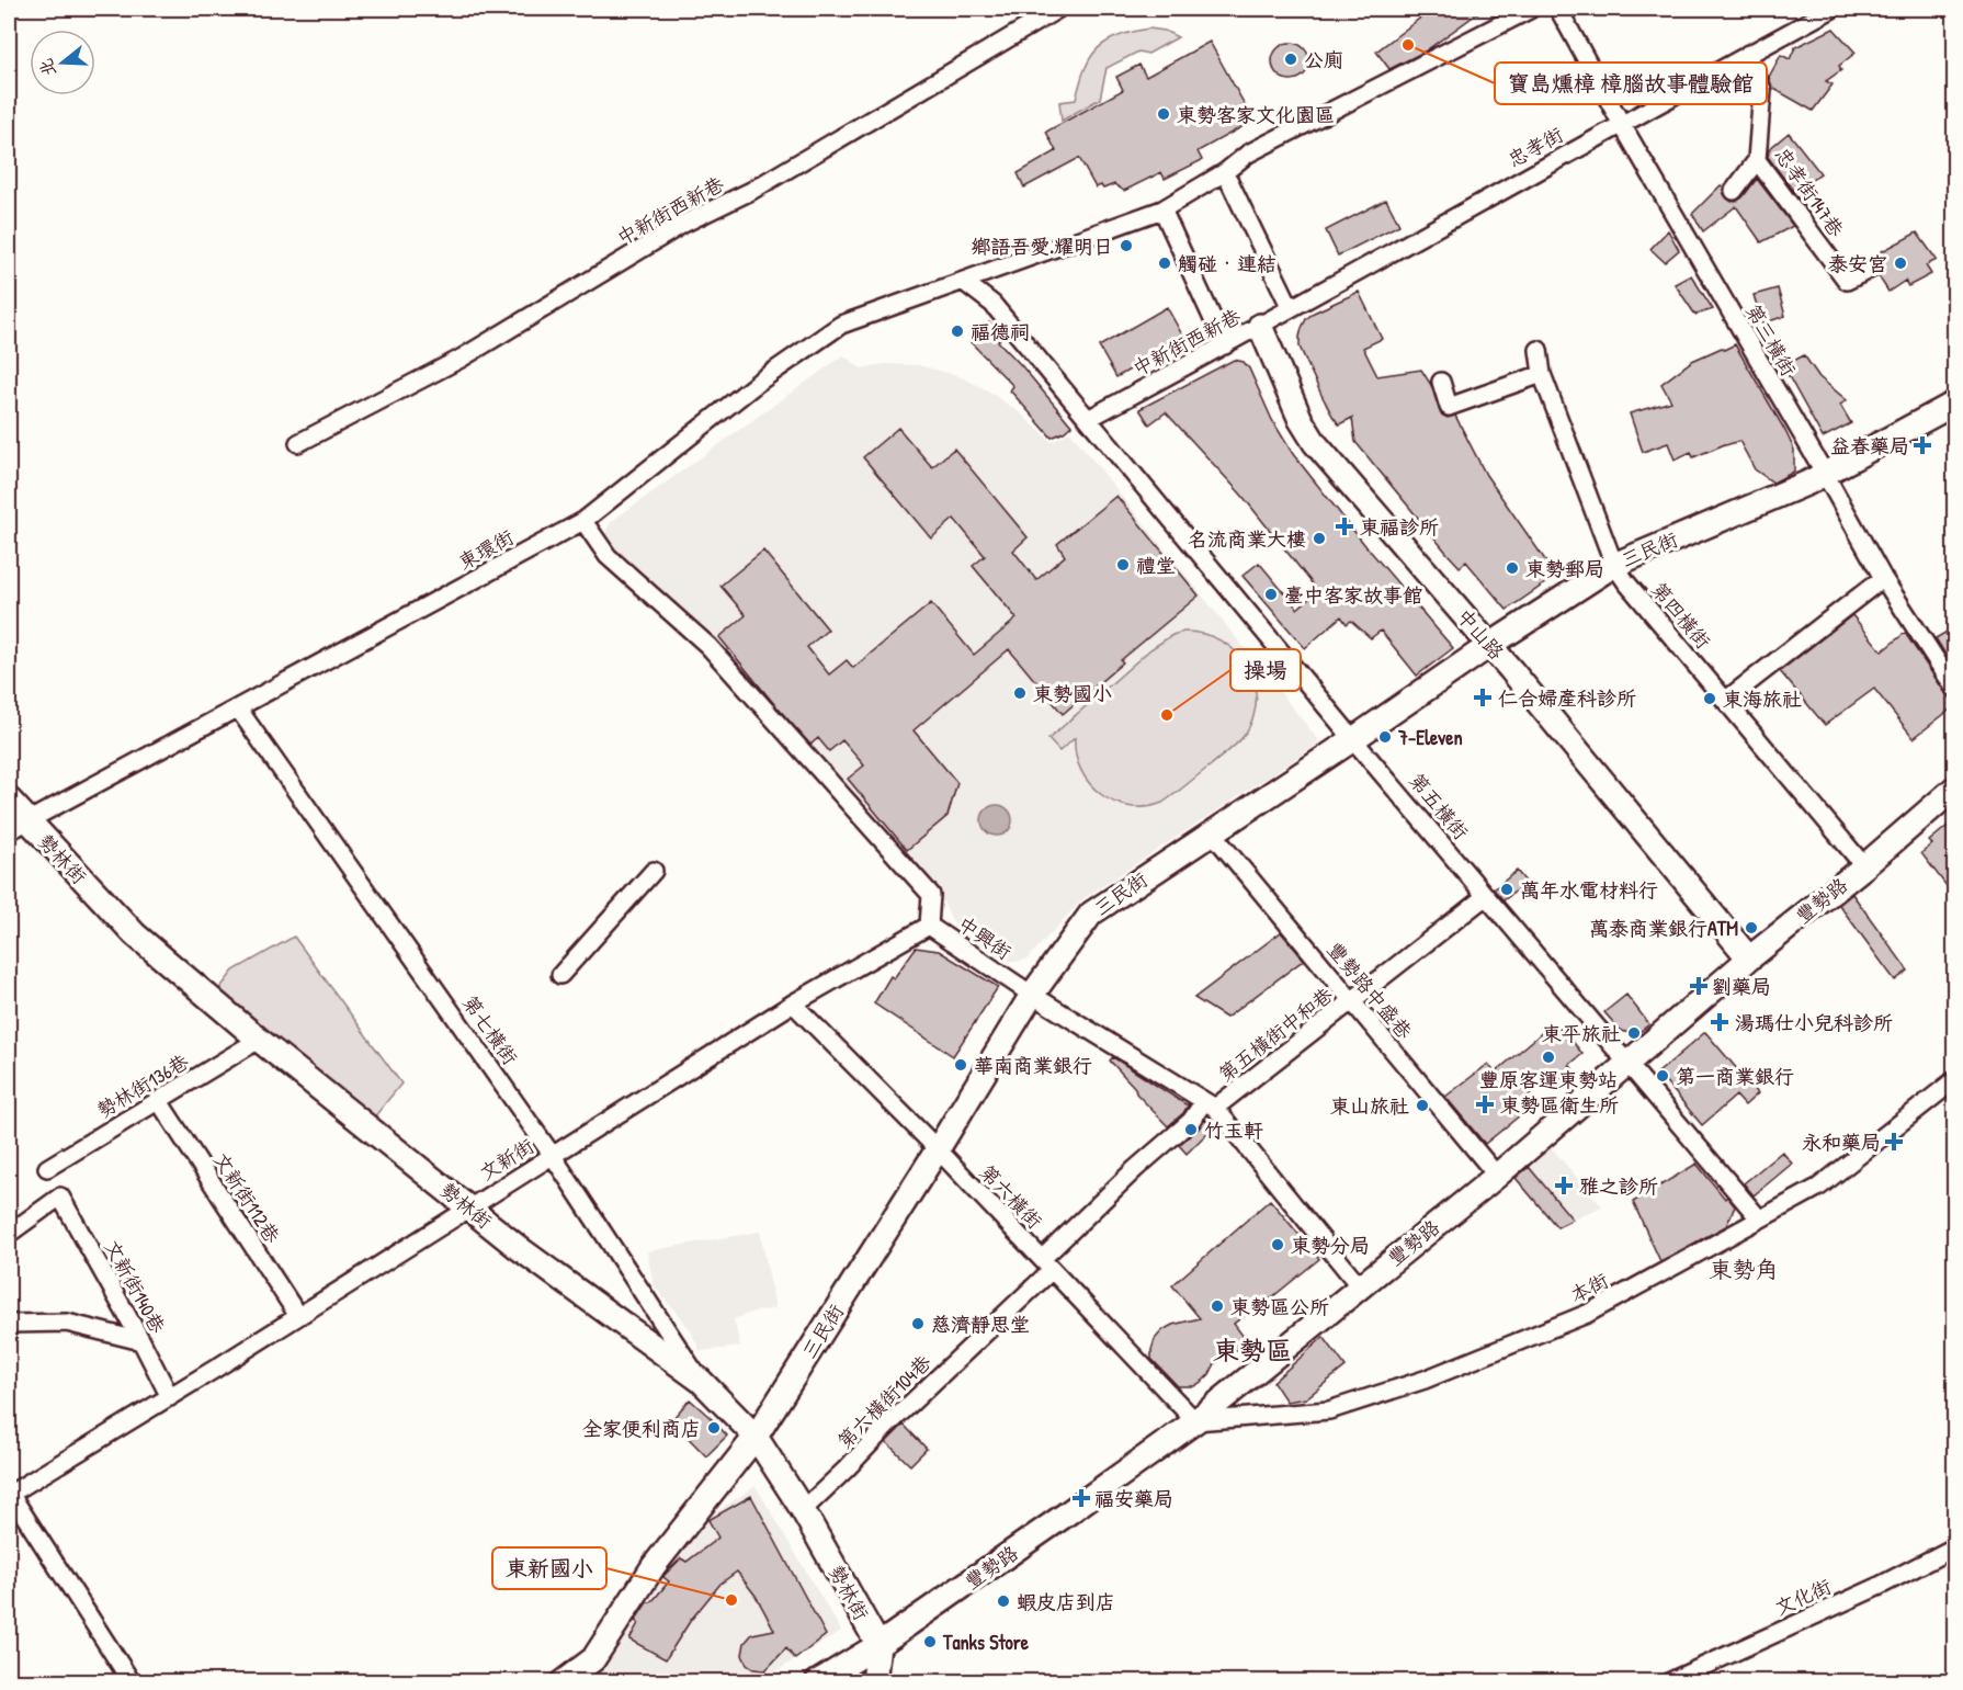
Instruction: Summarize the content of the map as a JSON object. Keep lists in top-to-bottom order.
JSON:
{
  "streets": {
    "street": [
      "忠孝街",
      "忠孝街147巷",
      "中新街西新巷",
      "第三橫街",
      "東環街",
      "三民街",
      "第四橫街",
      "中山路",
      "第五橫街",
      "勢林街",
      "豐勢路",
      "中興街",
      "豐勢路中盛巷",
      "第七橫街",
      "第五橫街中和巷",
      "勢林街136巷",
      "文新街",
      "第六橫街",
      "文新街112巷",
      "文新街140巷",
      "本街",
      "第六橫街104巷",
      "文化街"
    ]
  },
  "crossings": [
    ["忠孝街", "忠孝街147巷"],
    ["忠孝街", "中新街西新巷"],
    ["忠孝街", "第三橫街"],
    ["忠孝街", "中山路"],
    ["中新街西新巷", "中山路"],
    ["中新街西新巷", "第五橫街"],
    ["第三橫街", "三民街"],
    ["東環街", "勢林街"],
    ["東環街", "中興街"],
    ["東環街", "第七橫街"],
    ["三民街", "第四橫街"],
    ["三民街", "中山路"],
    ["三民街", "第五橫街"],
    ["三民街", "勢林街"],
    ["三民街", "中興街"],
    ["三民街", "豐勢路中盛巷"],
    ["三民街", "第六橫街"],
    ["第四橫街", "豐勢路"],
    ["中山路", "豐勢路"],
    ["第五橫街", "豐勢路"],
    ["第五橫街", "第五橫街中和巷"],
    ["第五橫街", "本街"],
    ["勢林街", "豐勢路"],
    ["勢林街", "第七橫街"],
    ["勢林街", "勢林街136巷"],
    ["勢林街", "文新街"],
    ["勢林街", "第六橫街104巷"],
    ["豐勢路", "中興街"],
    ["豐勢路", "豐勢路中盛巷"],
    ["豐勢路", "第六橫街"],
    ["豐勢路", "本街"],
    ["中興街", "第五橫街中和巷"],
    ["中興街", "文新街"],
    ["豐勢路中盛巷", "第五橫街中和巷"],
    ["第七橫街", "文新街"],
    ["第五橫街中和巷", "第六橫街"],
    ["第五橫街中和巷", "第六橫街104巷"],
    ["勢林街136巷", "文新街112巷"],
    ["文新街", "第六橫街"],
    ["文新街", "文新街112巷"],
    ["文新街", "文新街140巷"],
    ["第六橫街", "本街"],
    ["第六橫街", "第六橫街104巷"]
  ],
  "districts": ["東勢角", "東勢區"],
  "places": {
    "other": [
      "寶島燻樟 樟腦故事體驗館",
      "公廁",
      "東勢客家文化園區",
      "鄉語吾愛.耀明日",
      "觸碰‧連結",
      "泰安宮",
      "福德祠",
      "名流商業大樓",
      "禮堂",
      "東勢郵局",
      "臺中客家故事館",
      "東勢國小",
      "東海旅社",
      "操場",
      "7-Eleven",
      "萬年水電材料行",
      "萬泰商業銀行ATM",
      "東平旅社",
      "豐原客運東勢站",
      "華南商業銀行",
      "第一商業銀行",
      "東山旅社",
      "竹玉軒",
      "東勢分局",
      "東勢區公所",
      "慈濟靜思堂",
      "全家便利商店",
      "東新國小",
      "蝦皮店到店",
      "Tanks Store"
    ],
    "health": [
      "益春藥局",
      "東福診所",
      "仁合婦產科診所",
      "劉藥局",
      "湯瑪仕小兒科診所",
      "東勢區衛生所",
      "永和藥局",
      "雅之診所",
      "福安藥局"
    ]
  },
  "north": "left"
}
